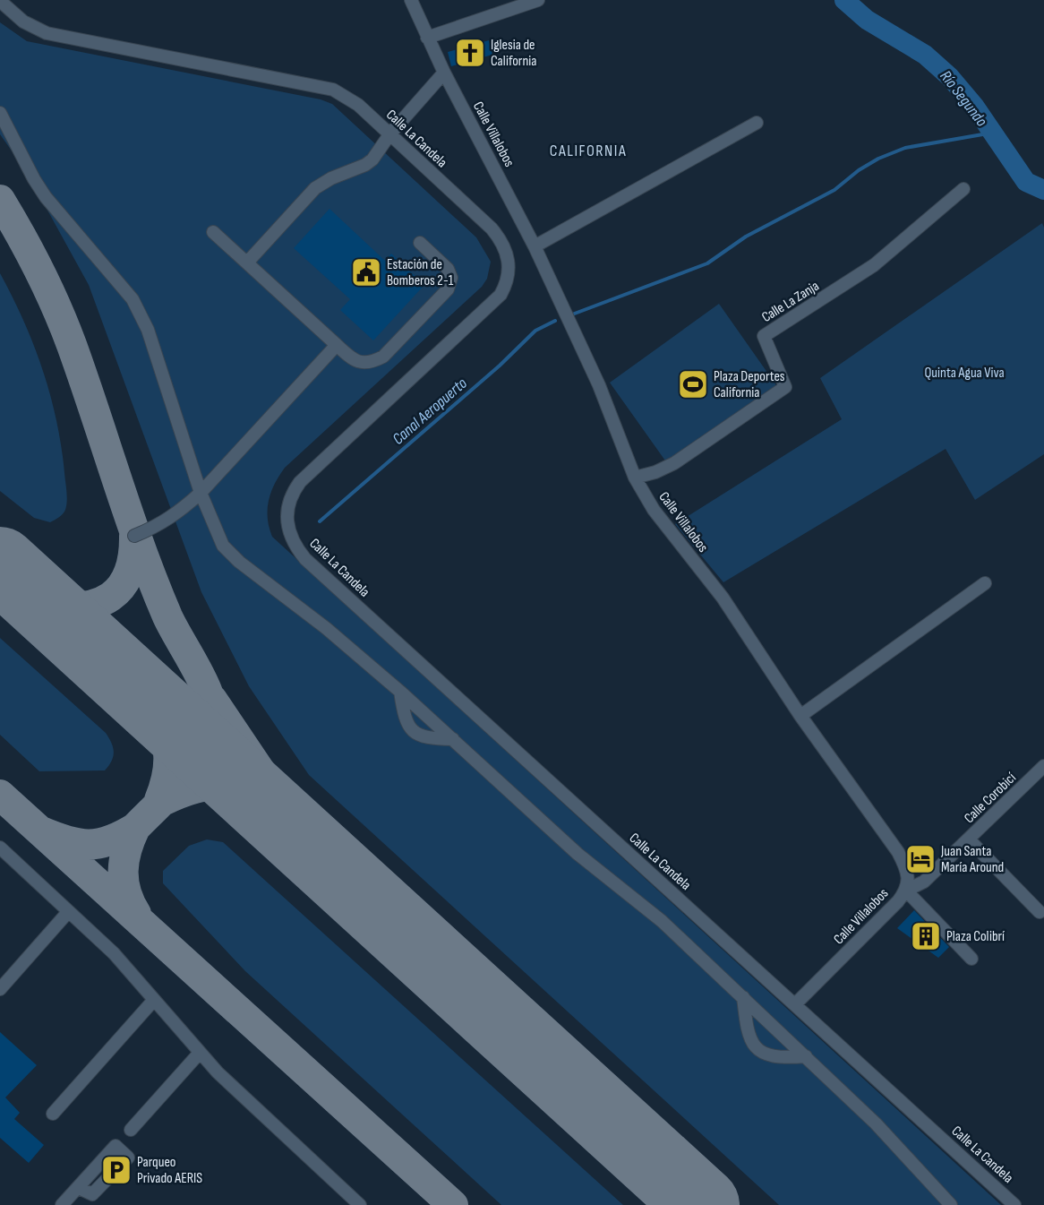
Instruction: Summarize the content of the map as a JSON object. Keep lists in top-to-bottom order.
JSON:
{
  "streets": {
    "street": [
      "Calle Villalobos",
      "Calle La Candela",
      "Calle La Zanja",
      "Calle Corobicí"
    ]
  },
  "crossings": [
    ["Calle Villalobos", "Calle La Candela"],
    ["Calle Villalobos", "Calle La Zanja"],
    ["Calle Villalobos", "Calle Corobicí"]
  ],
  "districts": ["CALIFORNIA"],
  "water": ["Río Segundo", "Canal Aeropuerto"],
  "parks": ["Quinta Agua Viva"],
  "places": {
    "church": ["Iglesia de California"],
    "public building": ["Estación de Bomberos 2-1"],
    "sports": ["Plaza Deportes California"],
    "hotel": ["Juan Santa María Around"],
    "building": ["Plaza Colibrí"],
    "parking": ["Parqueo Privado AERIS"]
  }
}
